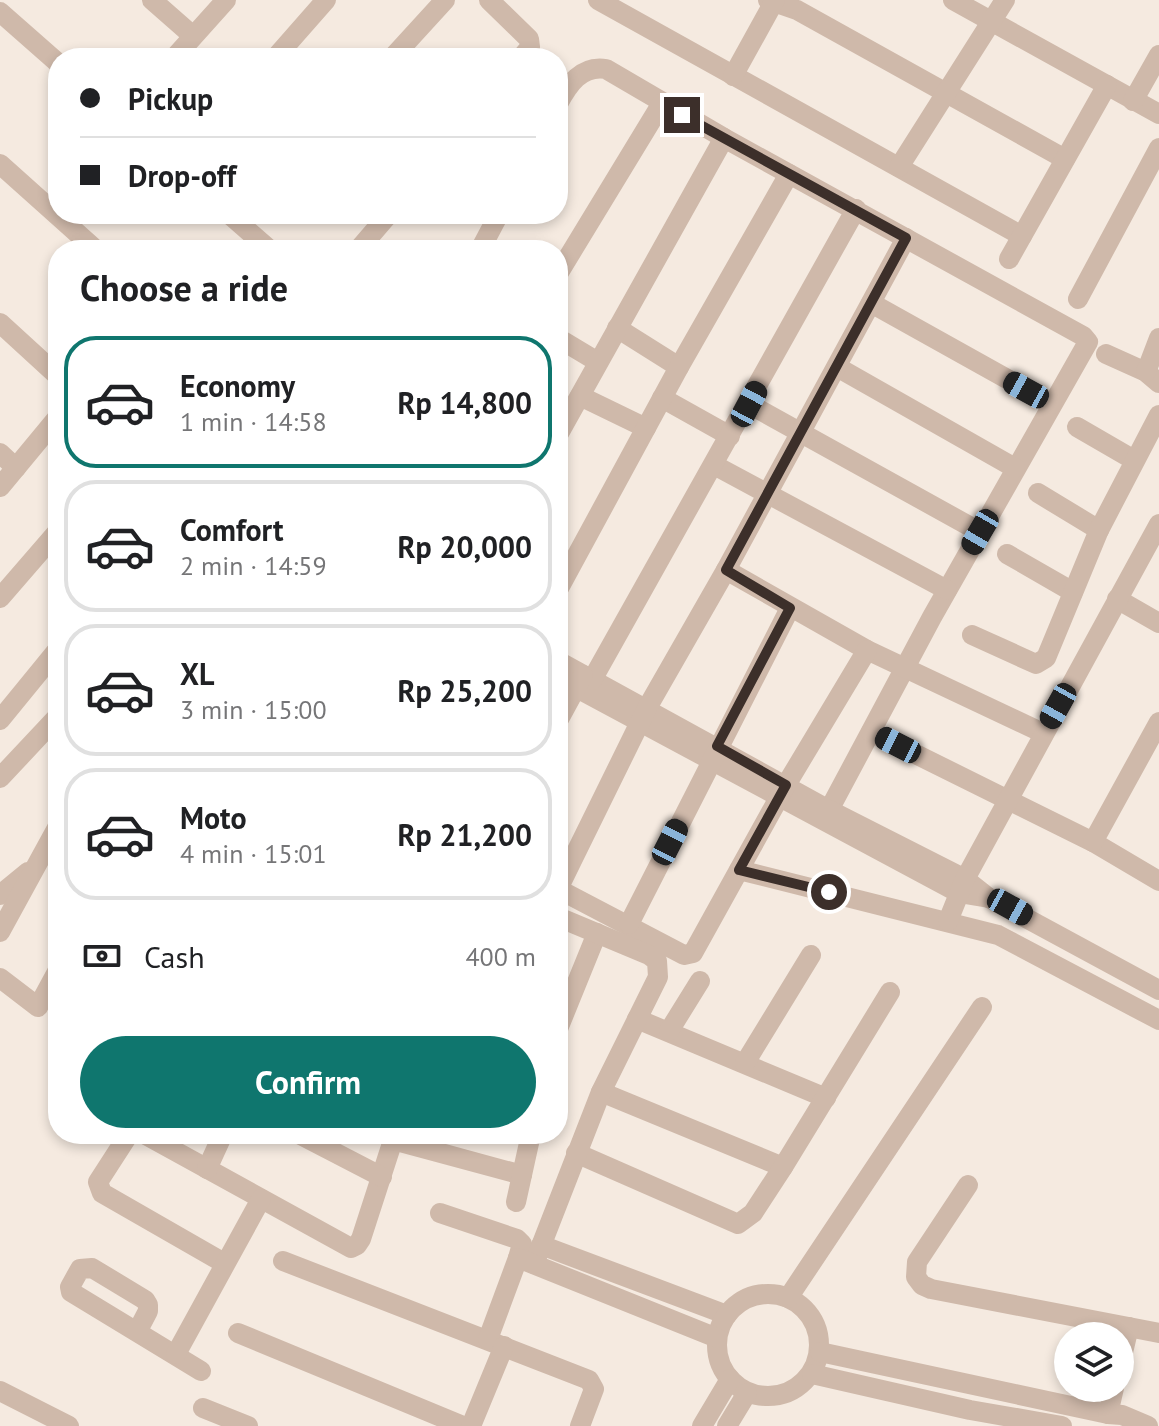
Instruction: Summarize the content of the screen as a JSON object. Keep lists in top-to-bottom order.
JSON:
{
  "page": {
    "banner": ["Pickup", "Drop-off"],
    "heading": "Choose a ride",
    "list": [
      {
        "name": "Economy",
        "note": "1 min · 14:58",
        "value": "Rp 14,800"
      },
      {
        "name": "Comfort",
        "note": "2 min · 14:59",
        "value": "Rp 20,000"
      },
      {
        "name": "XL",
        "note": "3 min · 15:00",
        "value": "Rp 25,200"
      },
      {
        "name": "Moto",
        "note": "4 min · 15:01",
        "value": "Rp 21,200"
      }
    ],
    "pay": ["Cash", "400 m"],
    "buttons": "Confirm"
  }
}
